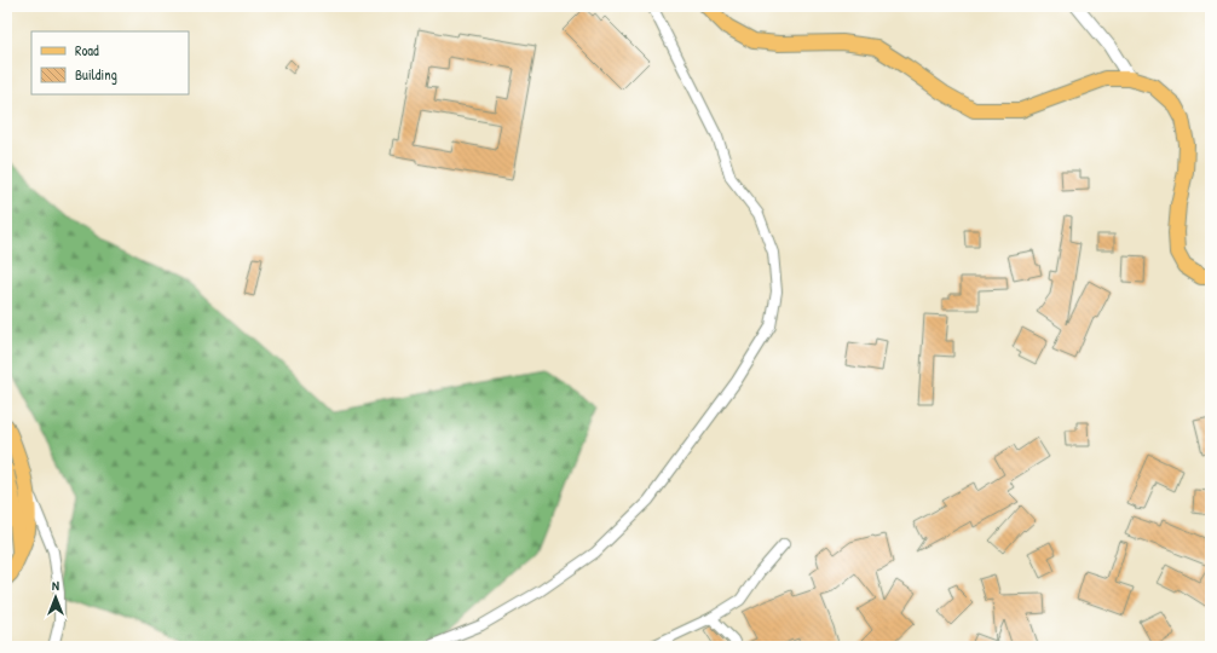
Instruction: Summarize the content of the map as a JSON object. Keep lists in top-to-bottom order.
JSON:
{
  "legend": ["Road", "Building"],
  "north": "top"
}
